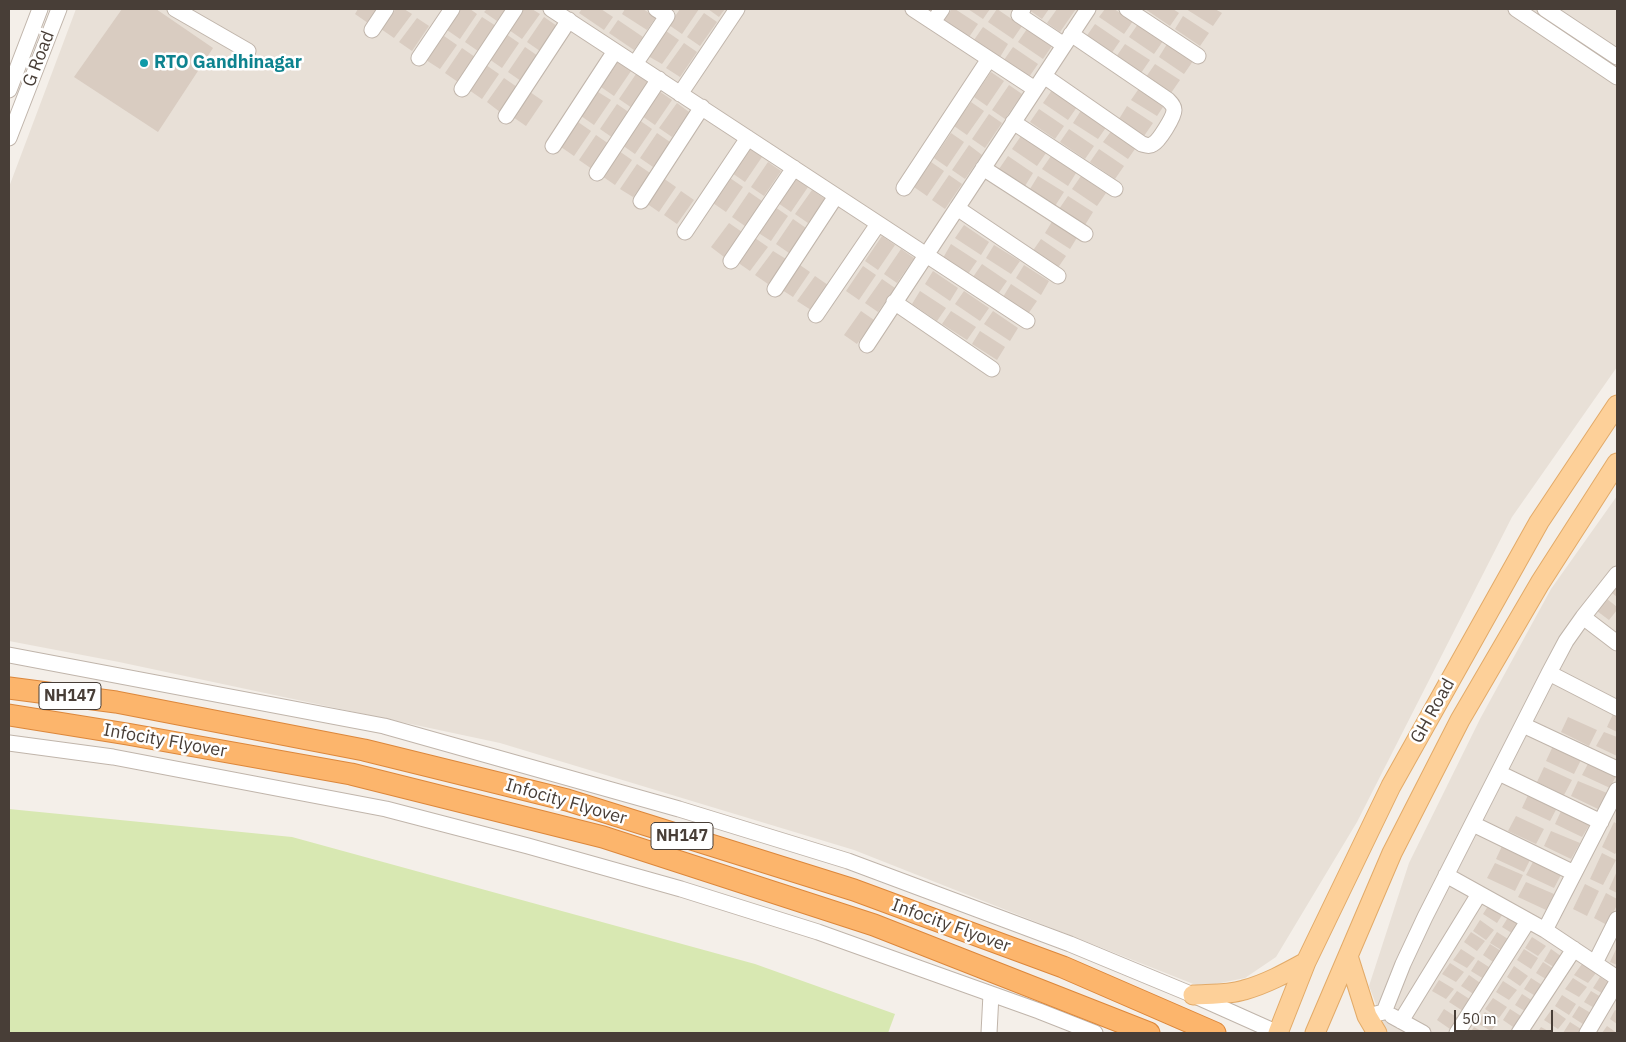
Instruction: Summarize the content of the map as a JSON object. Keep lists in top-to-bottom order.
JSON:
{
  "streets": {
    "highway": ["NH147", "Infocity Flyover"],
    "main road": ["GH Road"],
    "street": ["G Road"]
  },
  "places": ["RTO Gandhinagar"],
  "scale_bar": "50 m"
}
